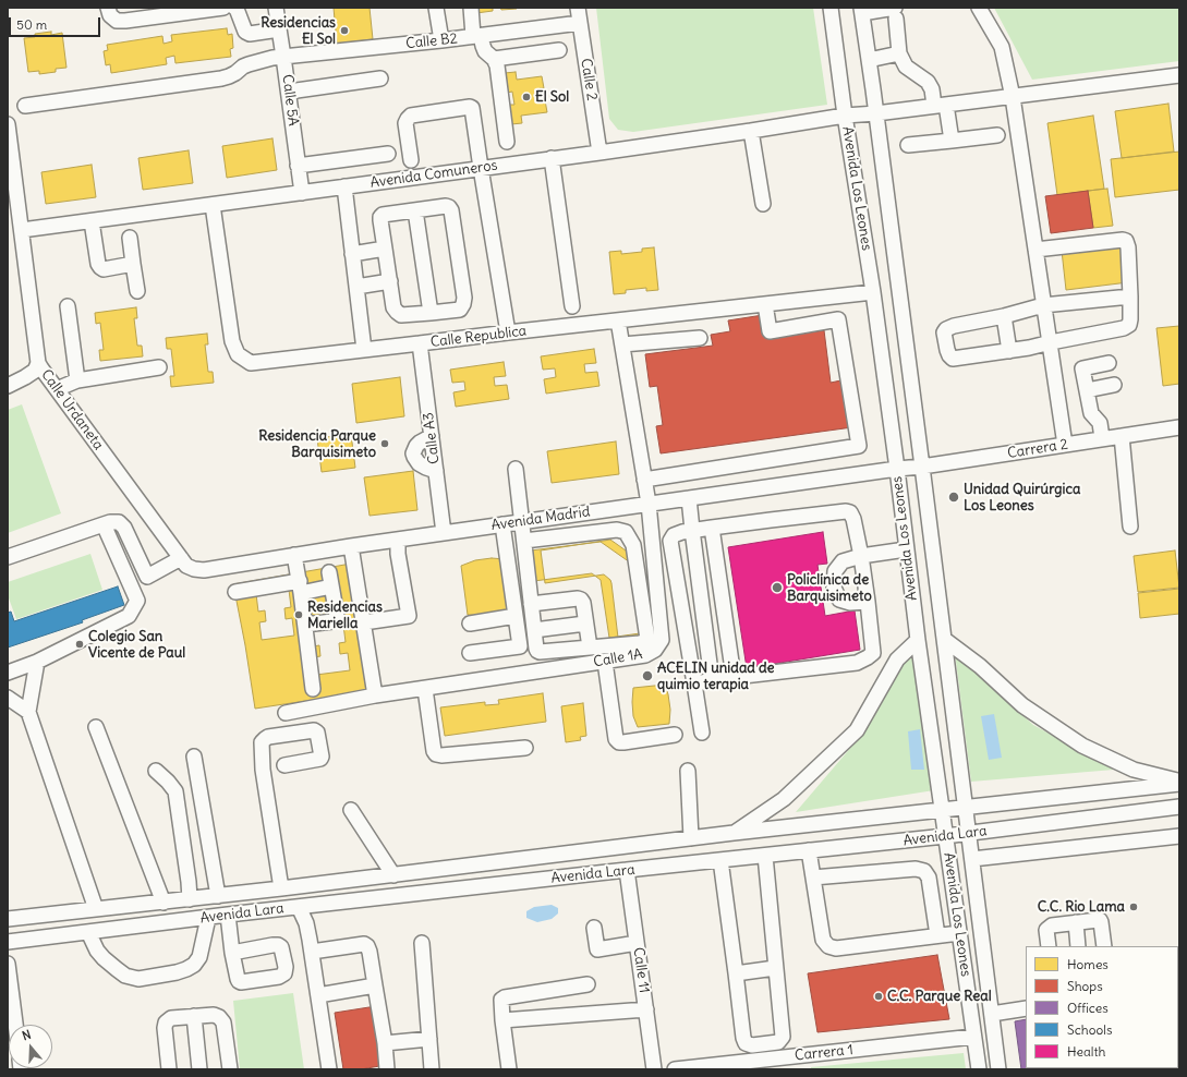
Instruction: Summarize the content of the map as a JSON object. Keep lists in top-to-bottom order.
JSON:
{
  "streets": {
    "street": [
      "Calle B2",
      "Calle 2",
      "Calle 5A",
      "Avenida Comuneros",
      "Avenida Los Leones",
      "Calle Republica",
      "Calle Urdaneta",
      "Calle A3",
      "Carrera 2",
      "Avenida Madrid",
      "Calle 1A",
      "Avenida Lara",
      "Calle 11",
      "Carrera 1"
    ]
  },
  "crossings": [
    ["Calle B2", "Calle 2"],
    ["Calle B2", "Calle 5A"],
    ["Calle 2", "Avenida Comuneros"],
    ["Calle 5A", "Avenida Comuneros"],
    ["Avenida Comuneros", "Avenida Los Leones"],
    ["Avenida Comuneros", "Calle Republica"],
    ["Avenida Comuneros", "Calle Urdaneta"],
    ["Avenida Los Leones", "Calle Republica"],
    ["Avenida Los Leones", "Carrera 2"],
    ["Avenida Los Leones", "Avenida Madrid"],
    ["Avenida Los Leones", "Avenida Lara"],
    ["Avenida Los Leones", "Carrera 1"],
    ["Calle Republica", "Calle A3"],
    ["Calle Republica", "Calle 1A"],
    ["Calle Urdaneta", "Avenida Madrid"],
    ["Calle A3", "Avenida Madrid"],
    ["Carrera 2", "Avenida Madrid"],
    ["Avenida Madrid", "Calle 1A"],
    ["Avenida Lara", "Calle 11"]
  ],
  "places": [
    "Residencias El Sol",
    "El Sol",
    "Residencia Parque Barquisimeto",
    "Unidad Quirúrgica Los Leones",
    "Policlínica de Barquisimeto",
    "Residencias Mariella",
    "Colegio San Vicente de Paul",
    "ACELIN unidad de quimio terapia",
    "C.C. Rio Lama",
    "C.C. Parque Real"
  ],
  "legend": [
    "Homes",
    "Shops",
    "Offices",
    "Schools",
    "Health"
  ],
  "scale_bar": "50 m",
  "north": "top"
}
